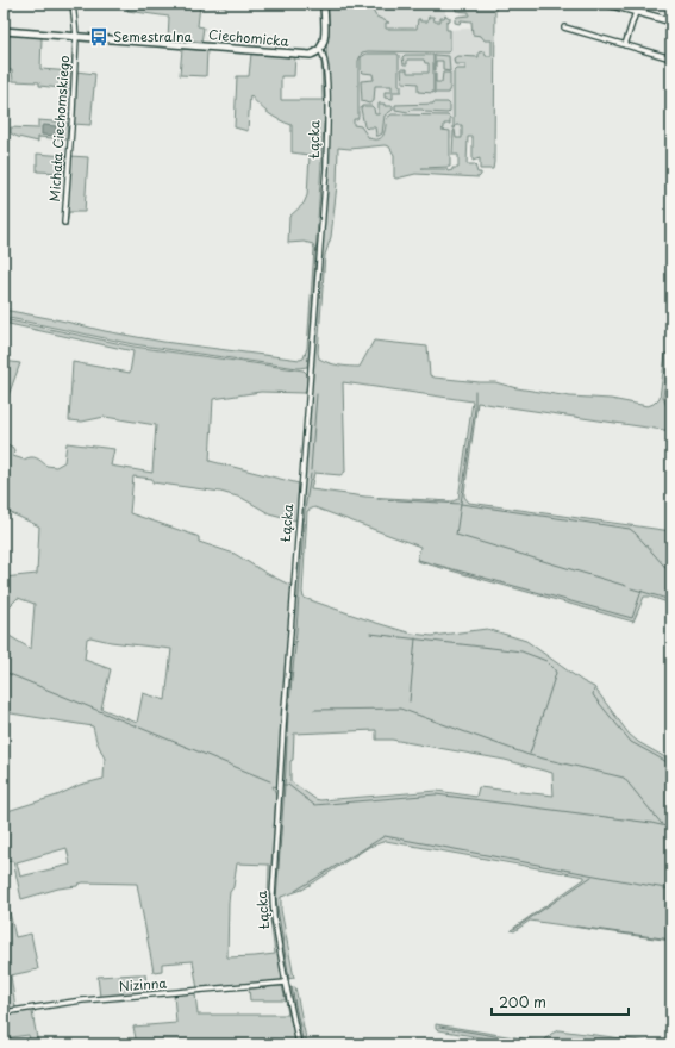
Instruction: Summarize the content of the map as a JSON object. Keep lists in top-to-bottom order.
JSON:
{
  "streets": {
    "street": [
      "Ciechomicka",
      "Michała Ciechomskiego",
      "Łącka",
      "Nizinna"
    ]
  },
  "crossings": [
    ["Ciechomicka", "Michała Ciechomskiego"],
    ["Ciechomicka", "Łącka"],
    ["Łącka", "Nizinna"]
  ],
  "places": {
    "bus stop": ["Semestralna"]
  },
  "scale_bar": "200 m"
}
